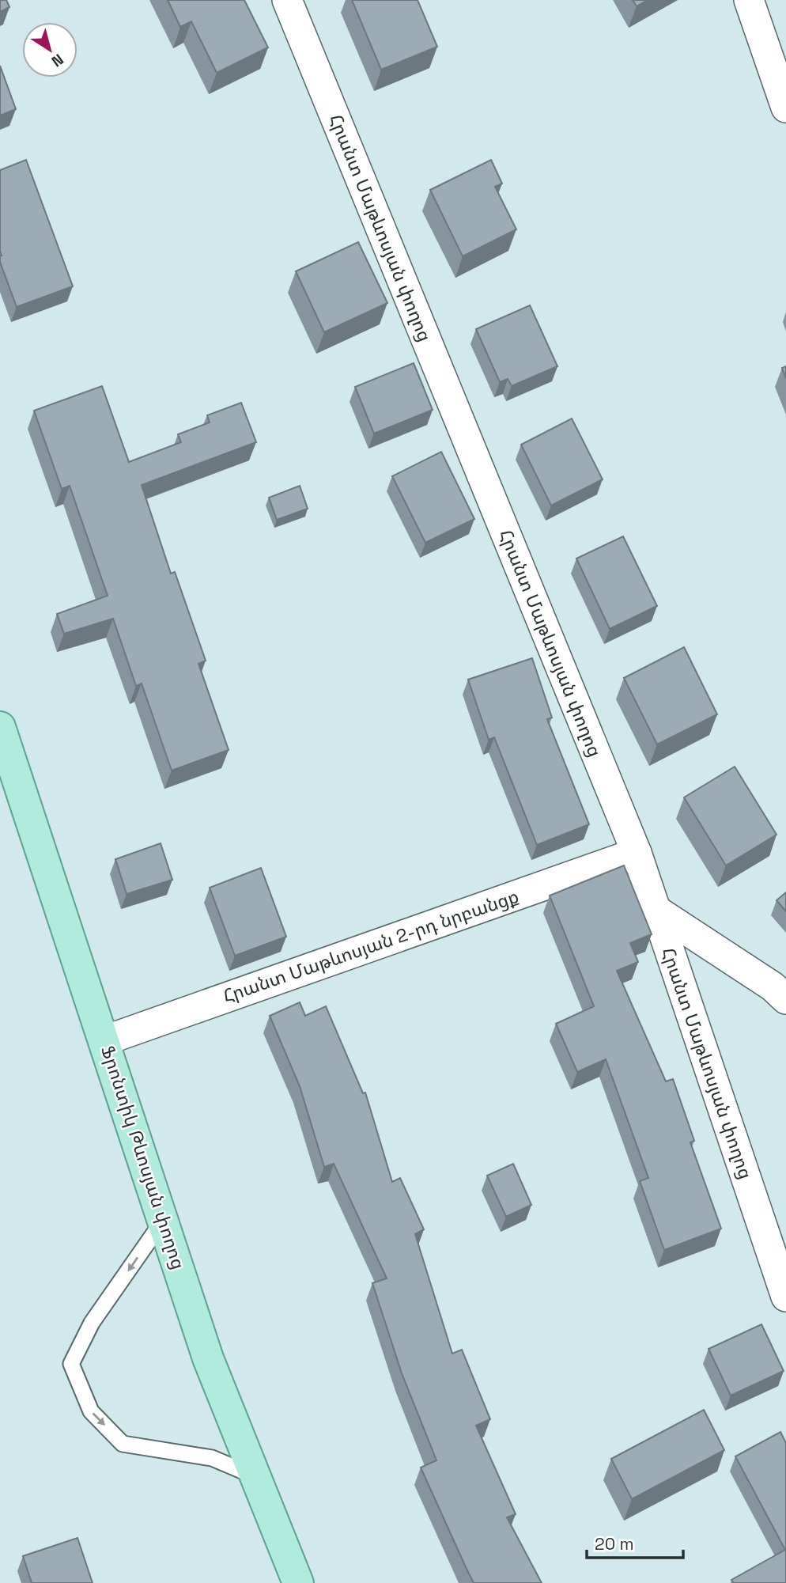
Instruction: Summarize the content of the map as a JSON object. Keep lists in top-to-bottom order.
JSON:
{
  "streets": {
    "main road": ["Ֆրոնտիկ Թևոսյան փողոց"],
    "street": ["Հրանտ Մաթևոսյան փողոց", "Հրանտ Մաթևոսյան 2-րդ նրբանցք"]
  },
  "crossings": [
    ["Հրանտ Մաթևոսյան փողոց", "Հրանտ Մաթևոսյան 2-րդ նրբանցք"],
    ["Հրանտ Մաթևոսյան 2-րդ նրբանցք", "Ֆրոնտիկ Թևոսյան փողոց"]
  ],
  "scale_bar": "20 m",
  "north": "bottom right"
}
